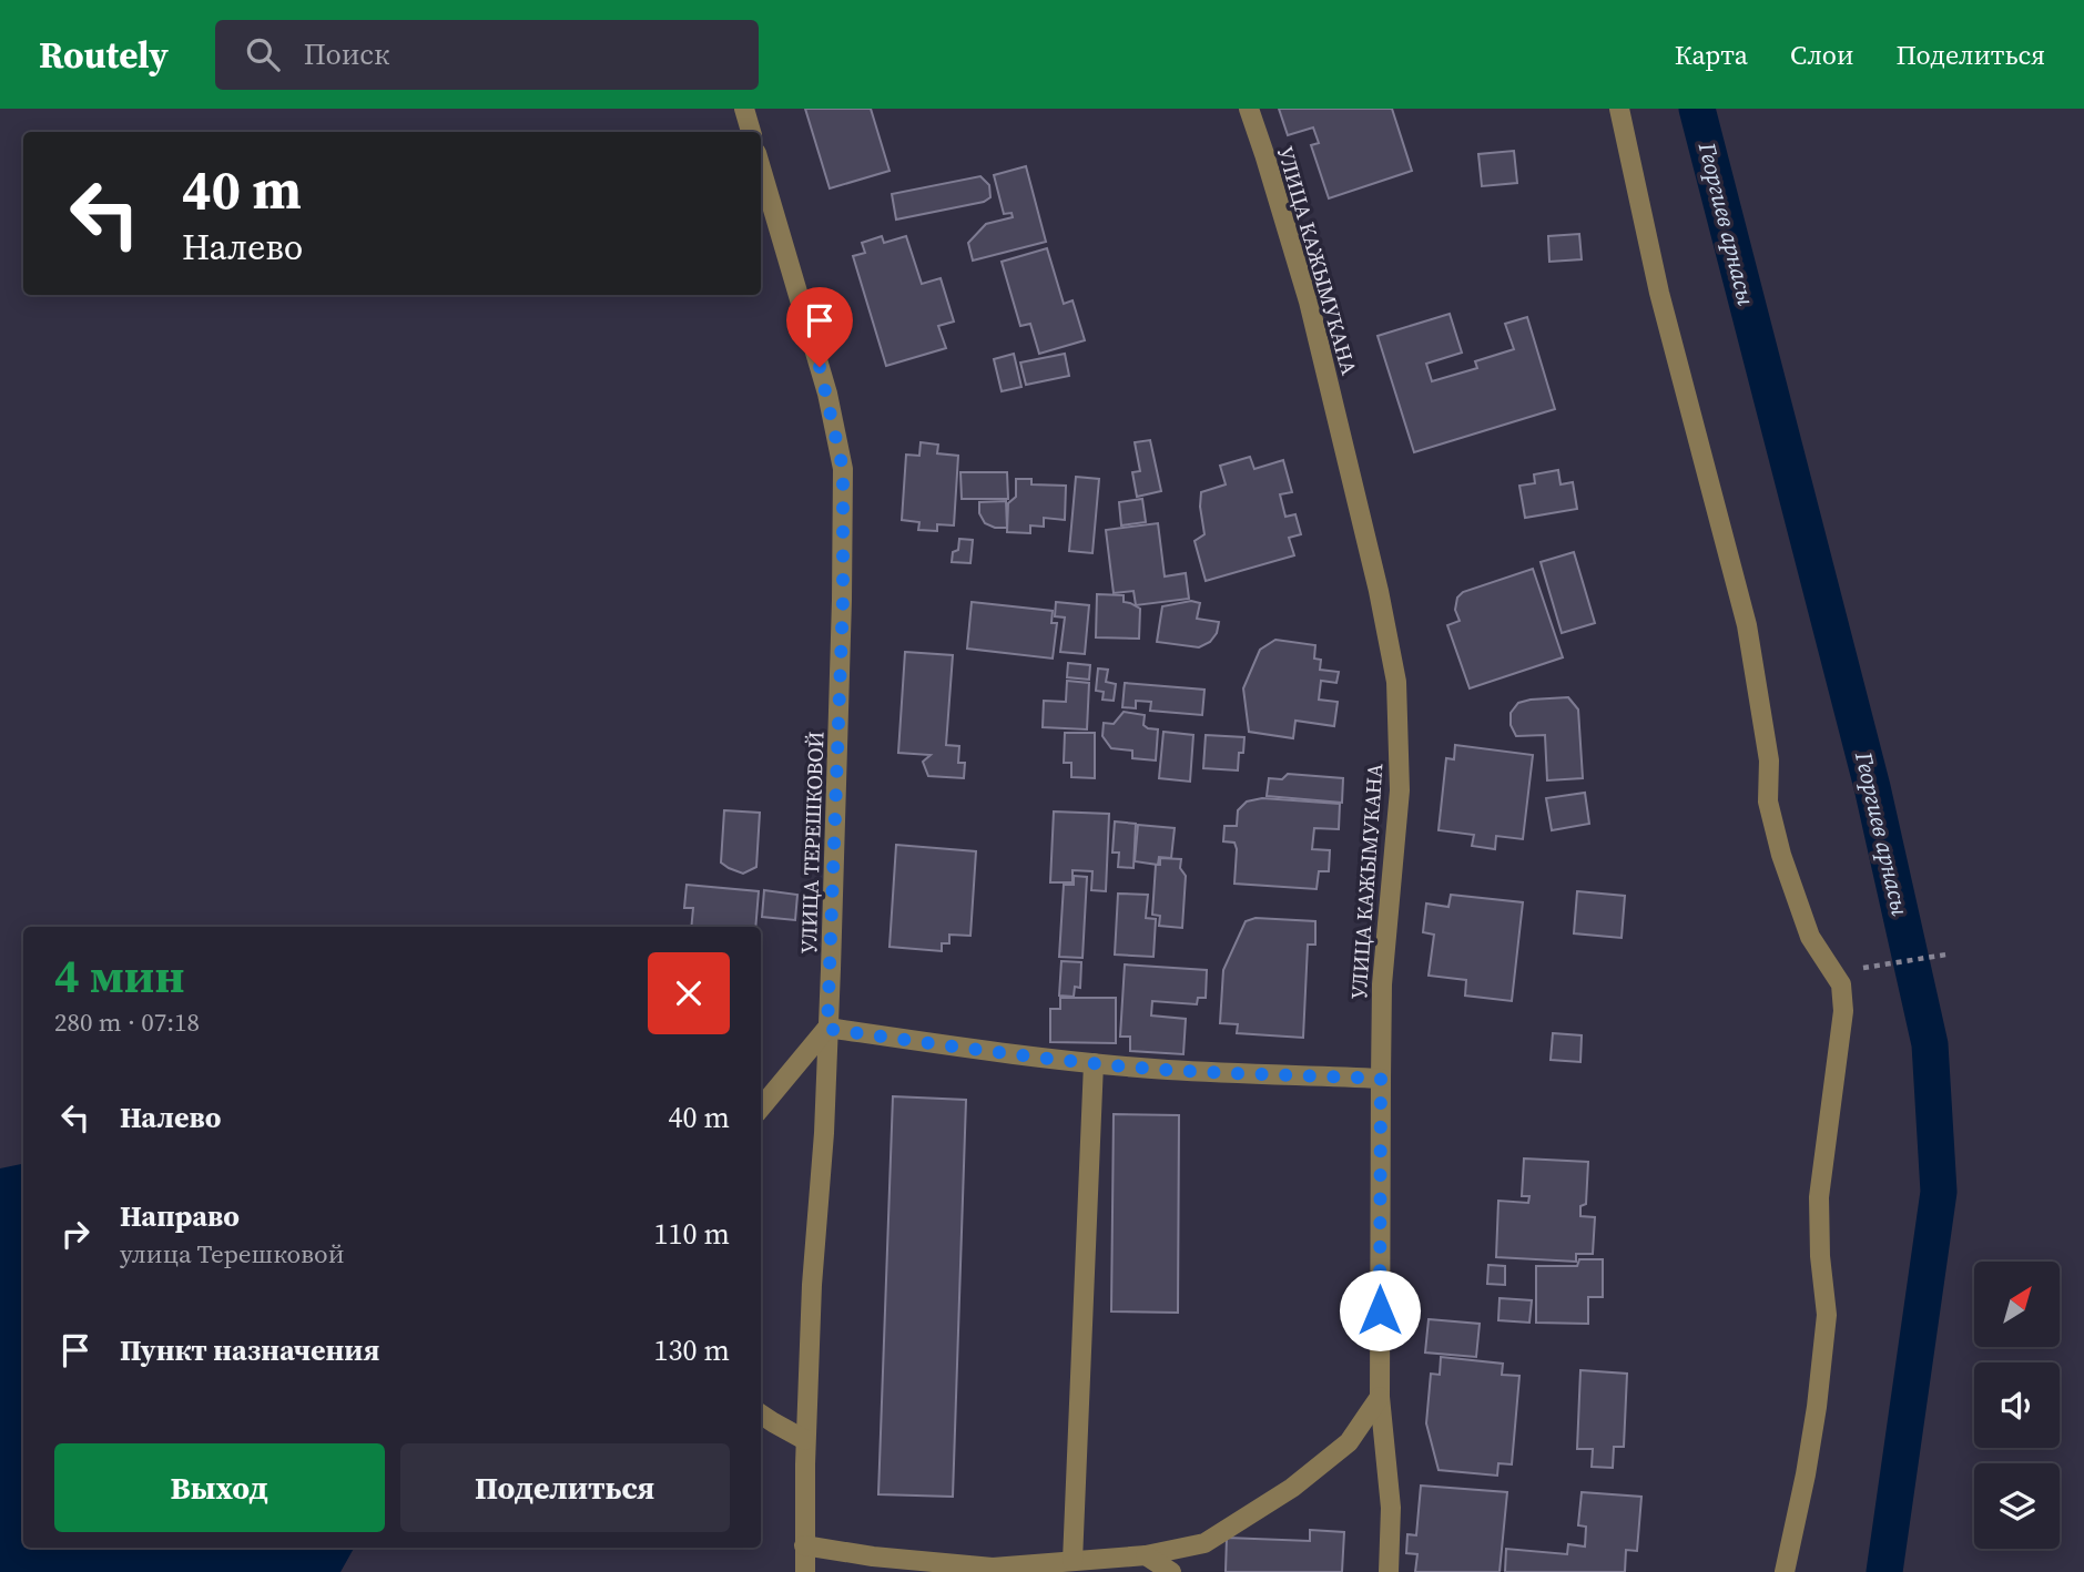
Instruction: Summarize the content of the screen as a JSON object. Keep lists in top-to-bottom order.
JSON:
{
  "streets": {
    "street": ["УЛИЦА КАЖЫМУКАНА", "УЛИЦА ТЕРЕШКОВОЙ"]
  },
  "water": ["Георгиев арнасы"],
  "north": "top right",
  "page": {
    "header": "Routely",
    "search": "Поиск",
    "nav": ["Карта", "Слои", "Поделиться"],
    "turn": ["40 m", "Налево"],
    "heading": ["4 мин", "280 m · 07:18"],
    "list": [
      {
        "name": "Налево",
        "value": "40 m"
      },
      {
        "name": "Направо",
        "note": "улица Терешковой",
        "value": "110 m"
      },
      {
        "name": "Пункт назначения",
        "value": "130 m"
      }
    ],
    "buttons": ["Выход", "Поделиться"]
  }
}
